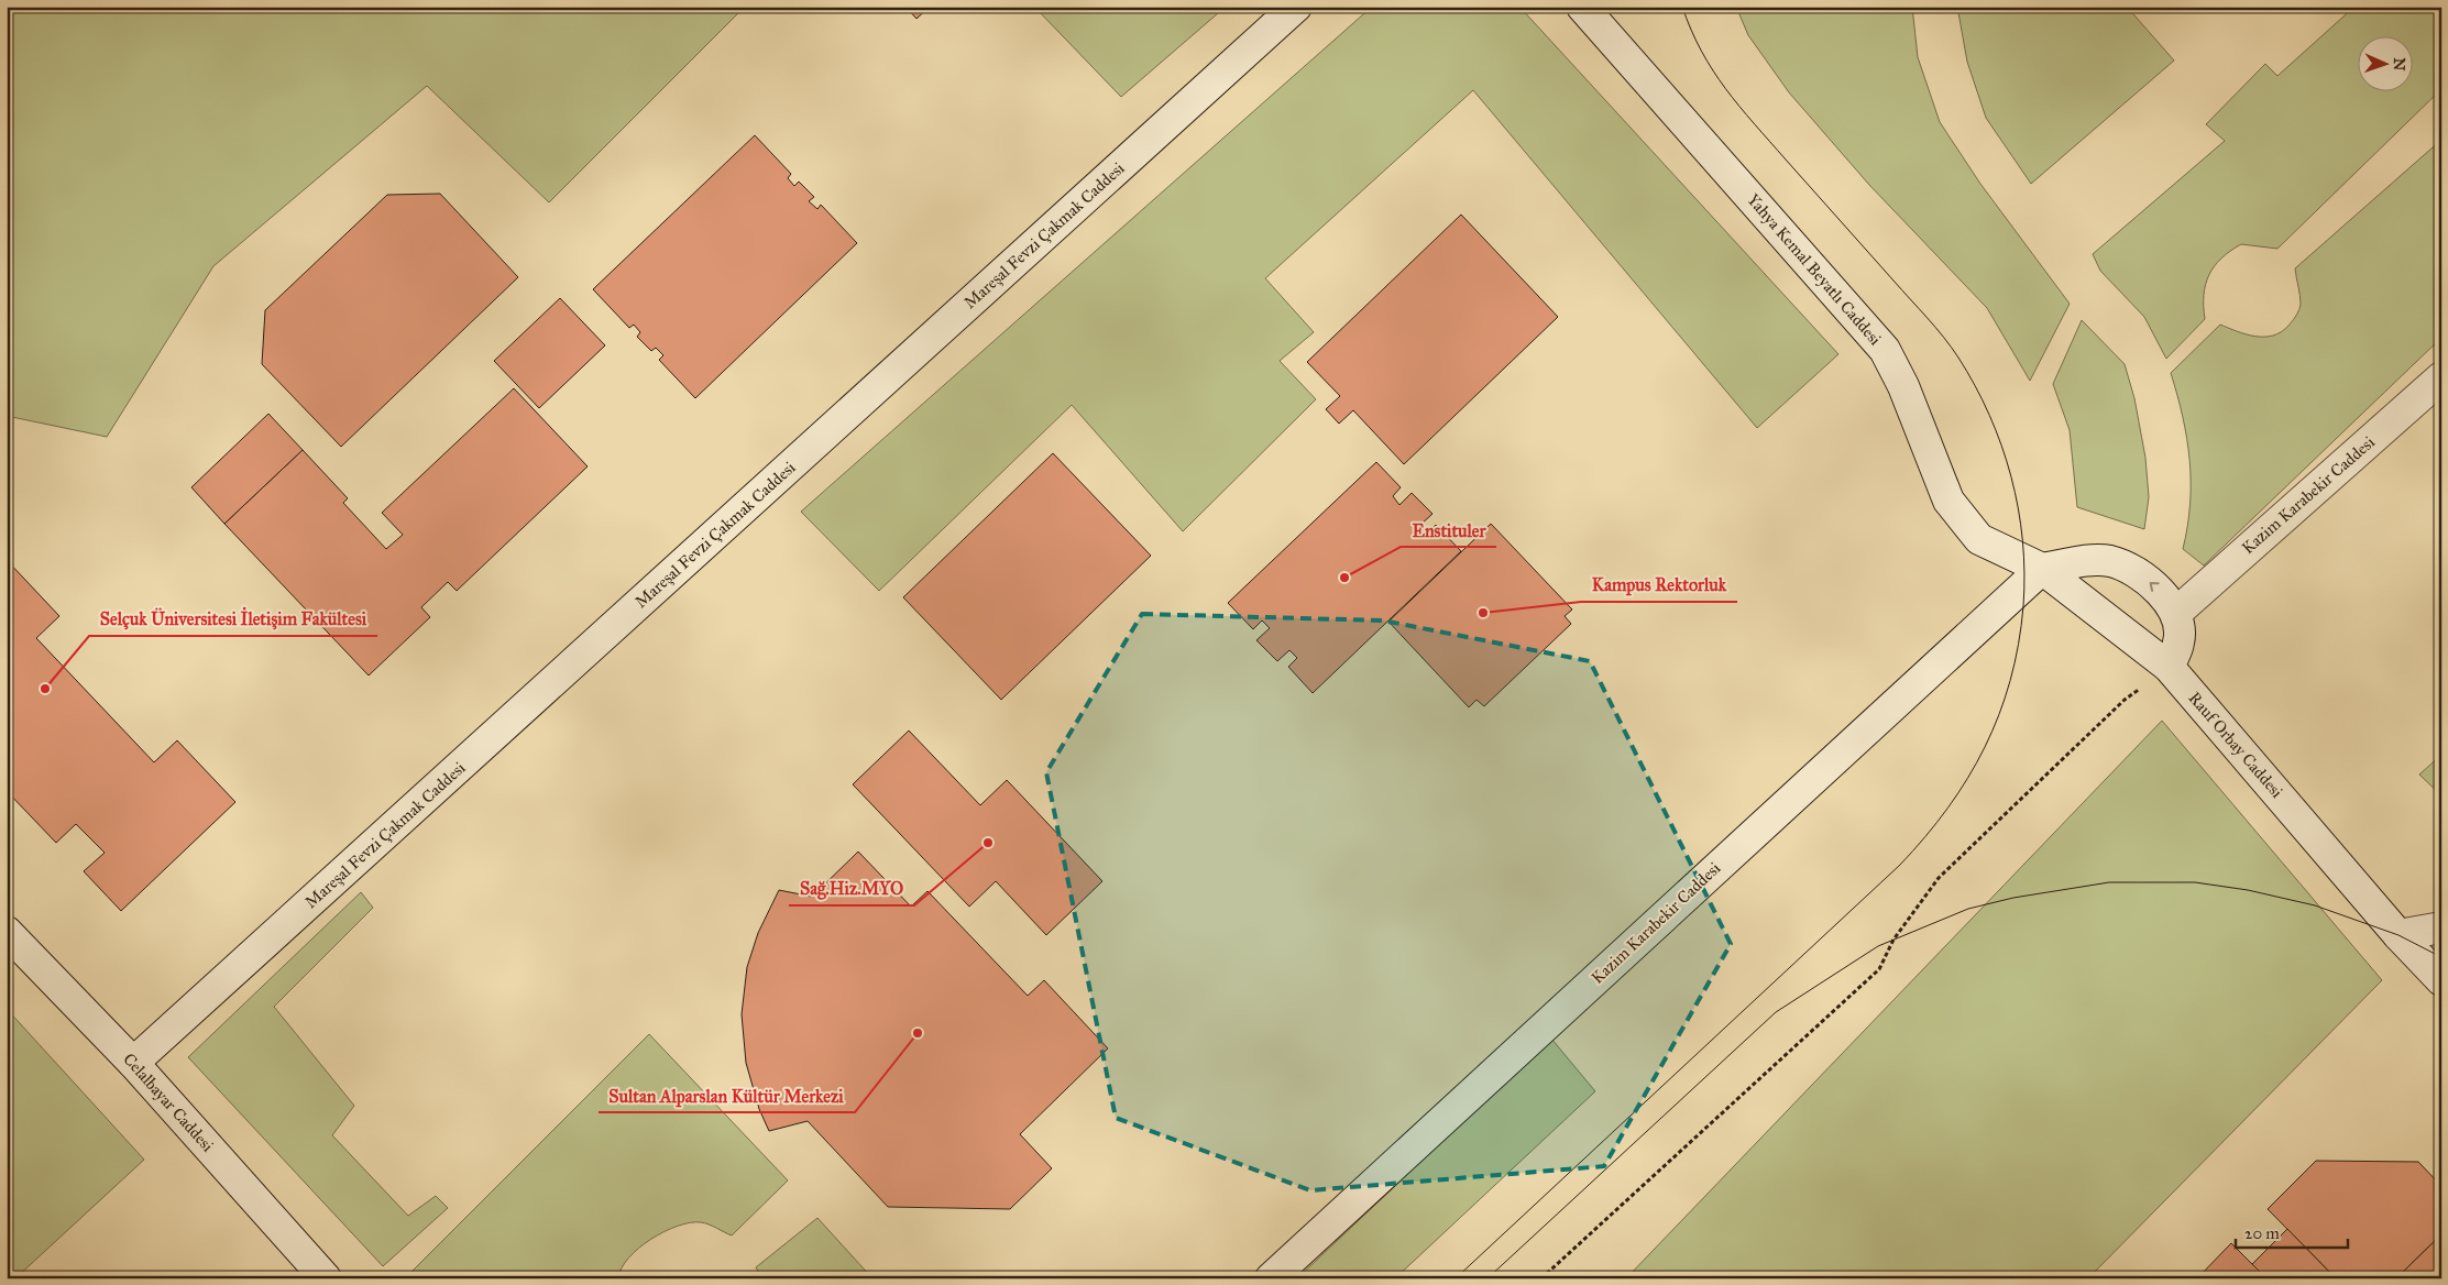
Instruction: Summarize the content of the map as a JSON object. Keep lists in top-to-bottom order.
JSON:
{
  "streets": {
    "street": [
      "Mareşal Fevzi Çakmak Caddesi",
      "Yahya Kemal Beyatlı Caddesi",
      "Kazim Karabekir Caddesi",
      "Rauf Orbay Caddesi",
      "Celalbayar Caddesi"
    ]
  },
  "crossings": [
    ["Mareşal Fevzi Çakmak Caddesi", "Celalbayar Caddesi"],
    ["Yahya Kemal Beyatlı Caddesi", "Kazim Karabekir Caddesi"],
    ["Yahya Kemal Beyatlı Caddesi", "Rauf Orbay Caddesi"]
  ],
  "places": [
    "Enstituler",
    "Kampus Rektorluk",
    "Selçuk Üniversitesi İletişim Fakültesi",
    "Sağ.Hiz.MYO",
    "Sultan Alparslan Kültür Merkezi"
  ],
  "scale_bar": "20 m",
  "north": "right"
}
